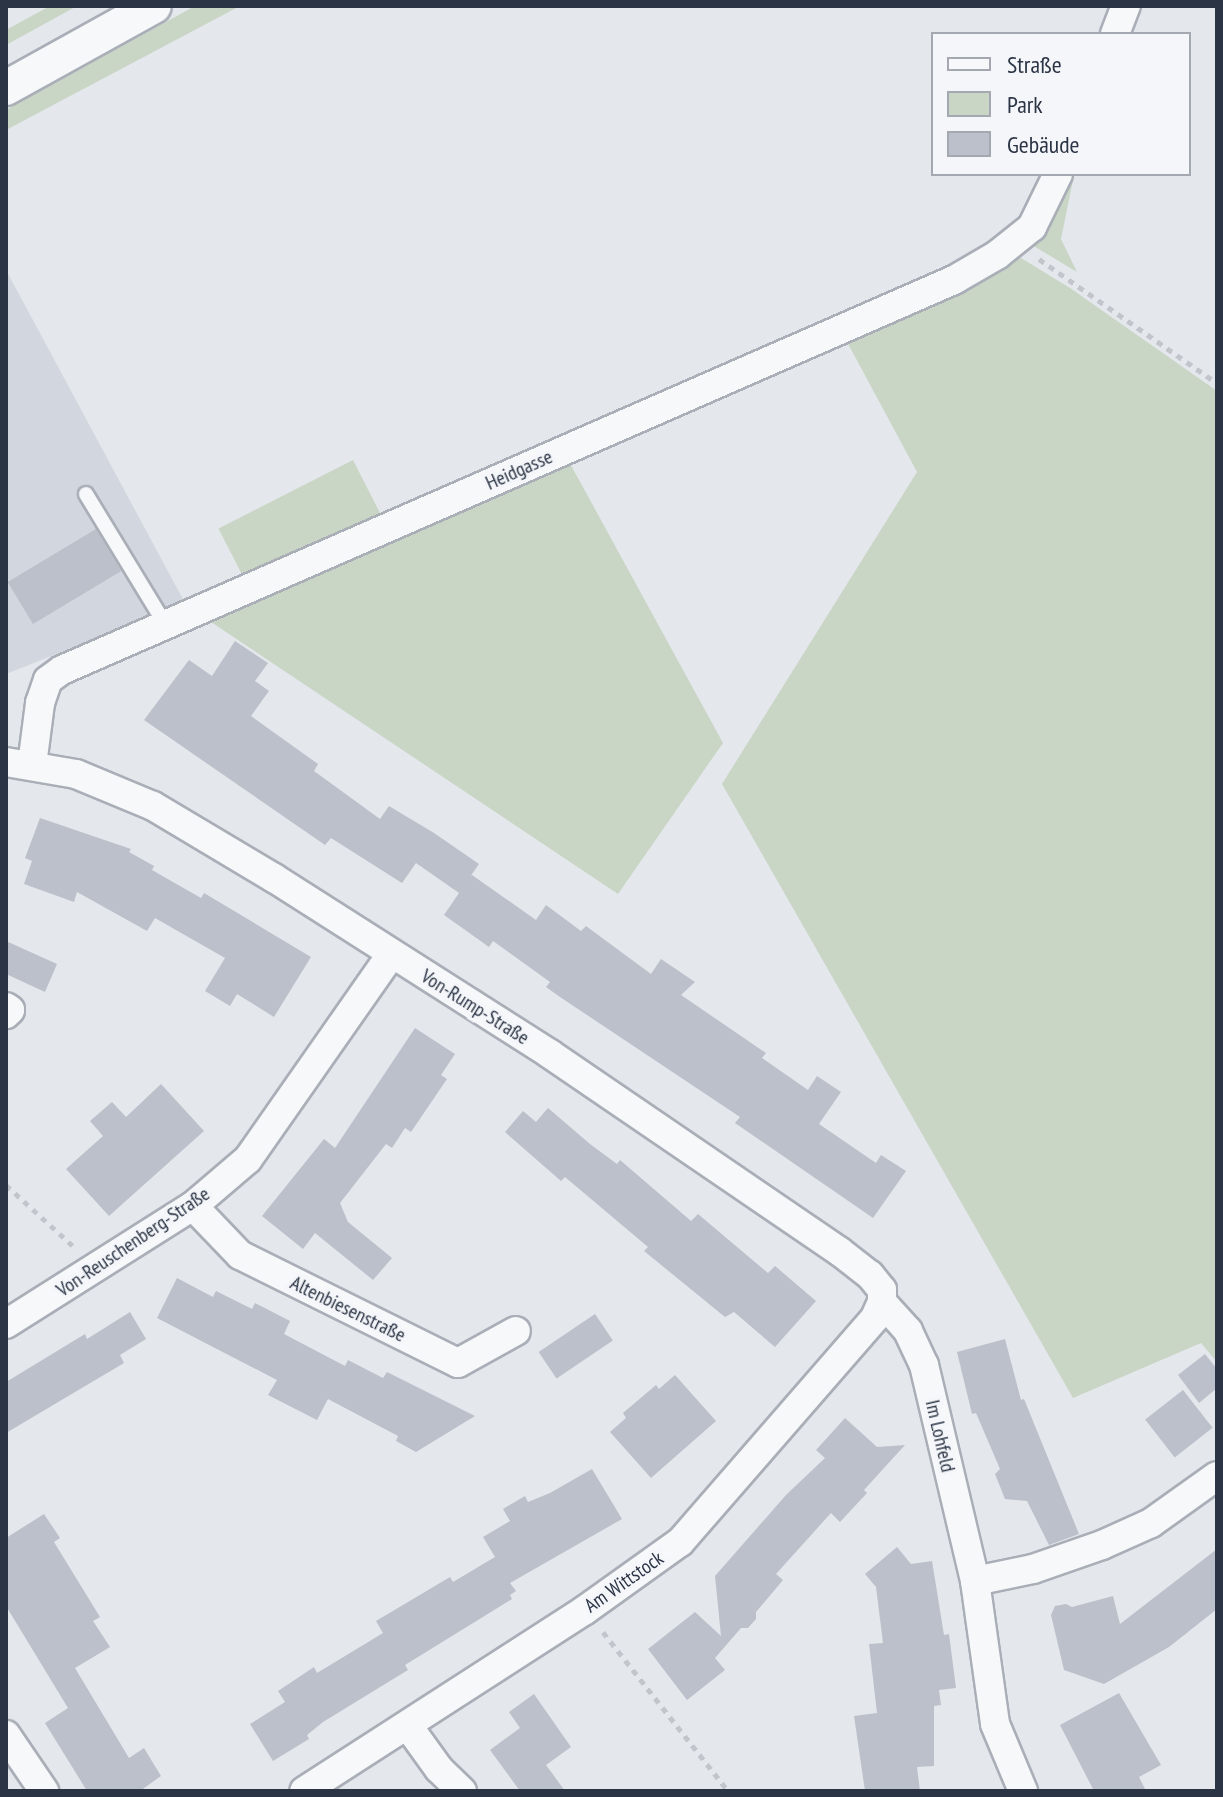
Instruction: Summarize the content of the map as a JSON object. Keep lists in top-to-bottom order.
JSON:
{
  "streets": {
    "street": [
      "Heidgasse",
      "Von-Rump-Straße",
      "Von-Reuschenberg-Straße",
      "Altenbiesenstraße",
      "Im Lohfeld",
      "Am Wittstock"
    ]
  },
  "crossings": [
    ["Heidgasse", "Von-Rump-Straße"],
    ["Von-Rump-Straße", "Von-Reuschenberg-Straße"],
    ["Von-Rump-Straße", "Im Lohfeld"],
    ["Von-Rump-Straße", "Am Wittstock"],
    ["Von-Reuschenberg-Straße", "Altenbiesenstraße"],
    ["Im Lohfeld", "Am Wittstock"]
  ],
  "legend": ["Straße", "Park", "Gebäude"]
}
